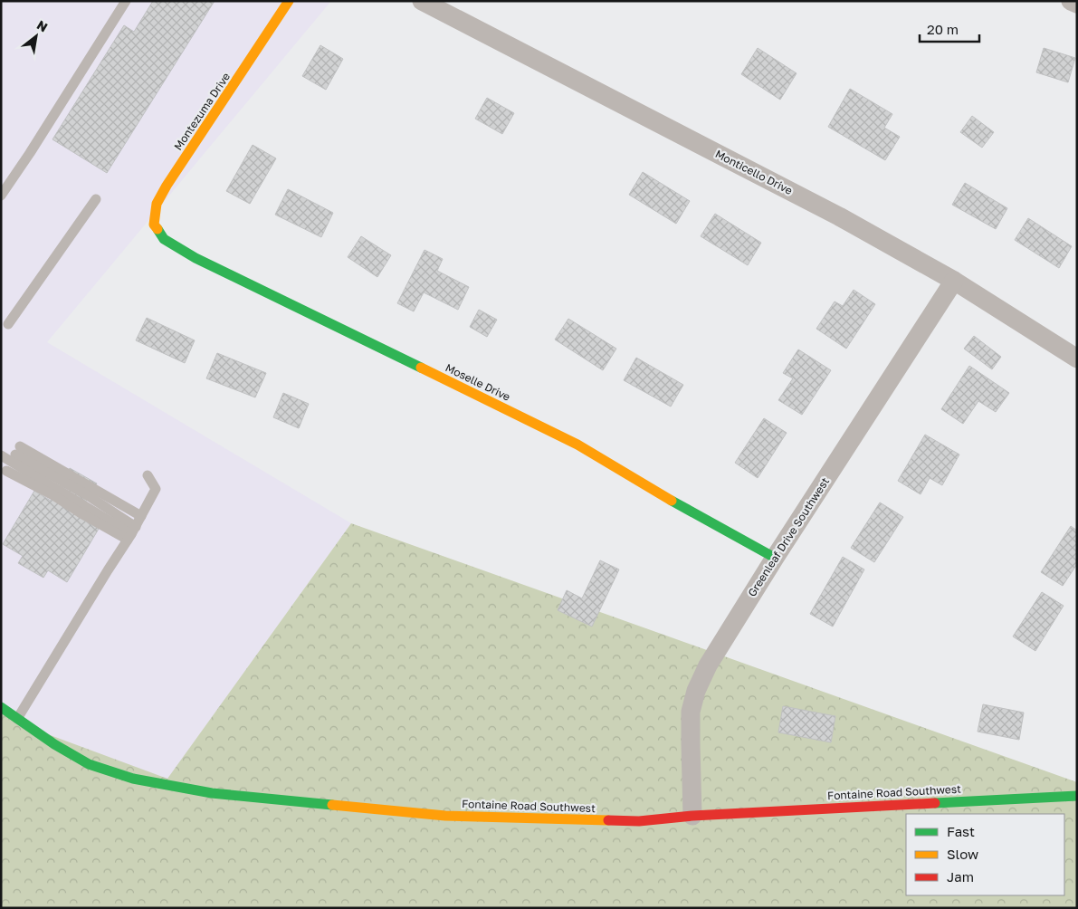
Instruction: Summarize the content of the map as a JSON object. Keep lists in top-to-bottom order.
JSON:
{
  "streets": {
    "main road": ["Montezuma Drive", "Moselle Drive", "Fontaine Road Southwest"],
    "street": ["Monticello Drive", "Greenleaf Drive Southwest"]
  },
  "crossings": [
    ["Montezuma Drive", "Moselle Drive"],
    ["Monticello Drive", "Greenleaf Drive Southwest"],
    ["Moselle Drive", "Greenleaf Drive Southwest"],
    ["Greenleaf Drive Southwest", "Fontaine Road Southwest"]
  ],
  "legend": ["Fast", "Slow", "Jam"],
  "scale_bar": "20 m",
  "north": "top right"
}
